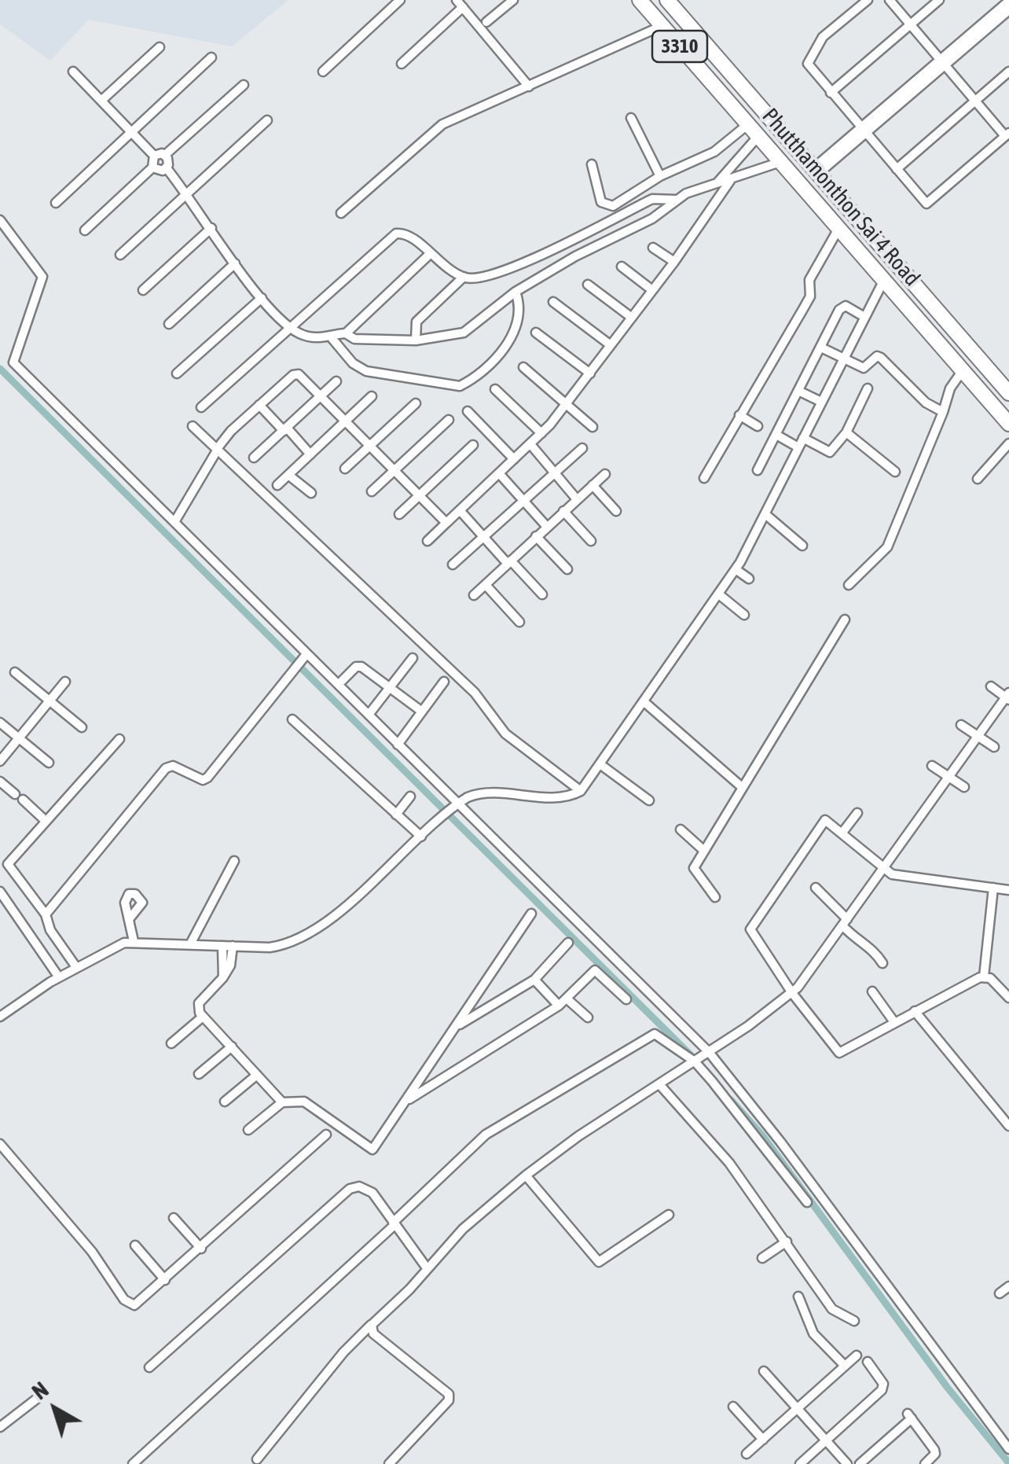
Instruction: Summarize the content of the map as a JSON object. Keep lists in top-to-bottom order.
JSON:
{
  "streets": {
    "main road": ["3310", "Phutthamonthon Sai 4 Road"]
  },
  "north": "top left"
}
